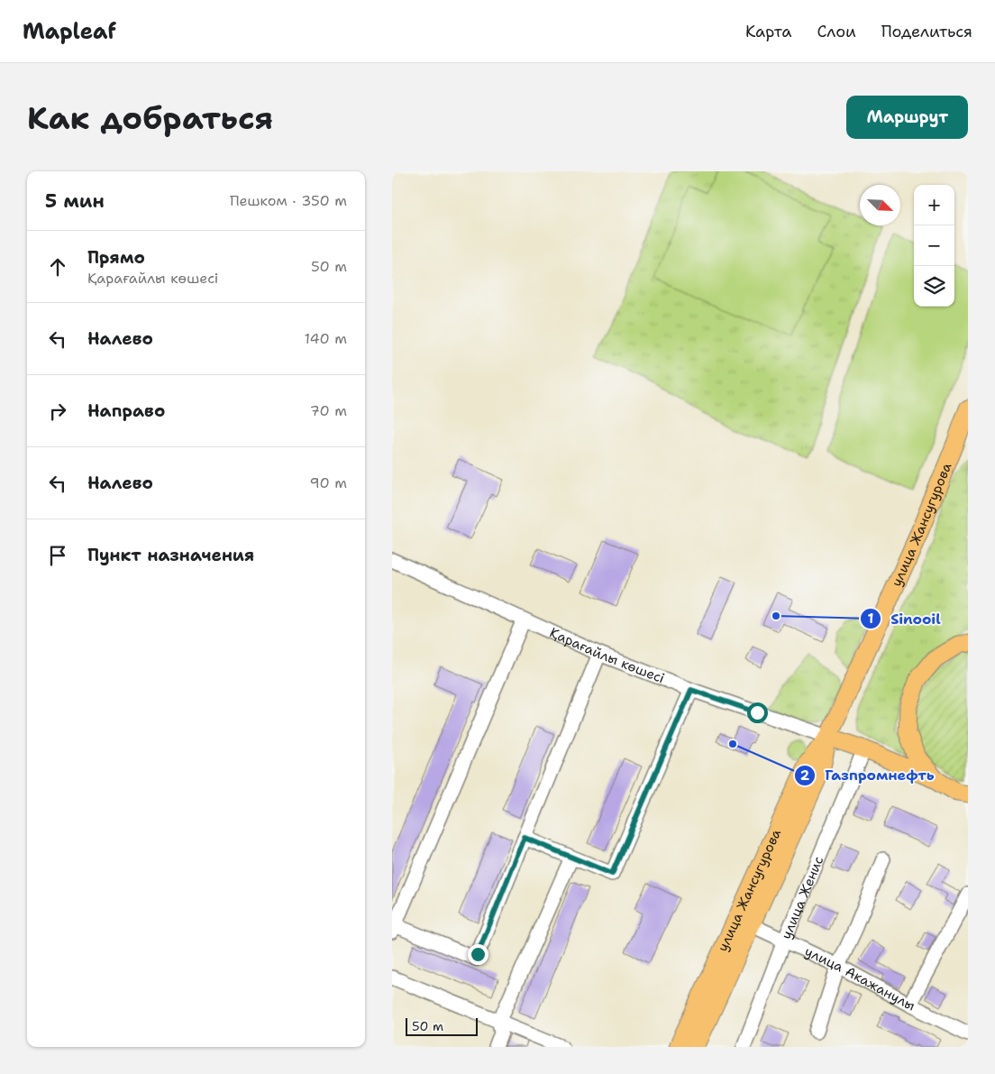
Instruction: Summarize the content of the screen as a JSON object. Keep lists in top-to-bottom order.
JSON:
{
  "streets": {
    "main road": ["улица Жансугурова"],
    "street": ["Қарағайлы көшесі", "улица Женис", "улица Акажанулы"]
  },
  "crossings": [
    ["улица Жансугурова", "Қарағайлы көшесі"],
    ["улица Жансугурова", "улица Акажанулы"],
    ["улица Женис", "улица Акажанулы"]
  ],
  "places": ["Sinooil", "Газпромнефть"],
  "scale_bar": "50 m",
  "north": "bottom right",
  "page": {
    "header": "Mapleaf",
    "nav": ["Карта", "Слои", "Поделиться"],
    "buttons": "Маршрут",
    "title": "Как добраться",
    "heading": ["5 мин", "Пешком · 350 m"],
    "map_buttons": ["+", "−"],
    "list": [
      ["Прямо", "Қарағайлы көшесі", "50 m"],
      ["Налево", "140 m"],
      ["Направо", "70 m"],
      ["Налево", "90 m"],
      "Пункт назначения"
    ],
    "scale": "50 m"
  }
}
